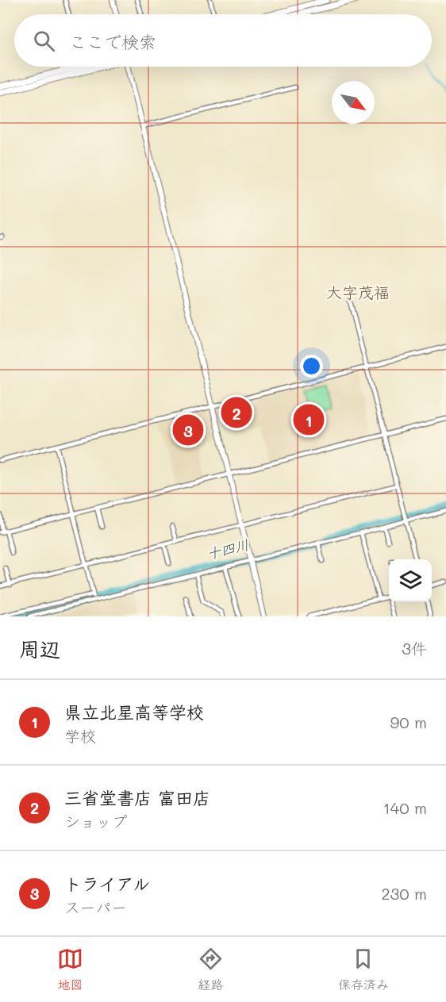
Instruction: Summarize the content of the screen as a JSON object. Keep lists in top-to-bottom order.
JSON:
{
  "districts": ["大字茂福"],
  "water": ["十四川"],
  "north": "bottom right",
  "page": {
    "search": "ここで検索",
    "pins": ["2", "1", "3"],
    "heading": ["周辺", "3件"],
    "list": [
      {
        "mark": "1",
        "name": "県立北星高等学校",
        "note": "学校",
        "value": "90 m"
      },
      {
        "mark": "2",
        "name": "三省堂書店 富田店",
        "note": "ショップ",
        "value": "140 m"
      },
      {
        "mark": "3",
        "name": "トライアル",
        "note": "スーパー",
        "value": "230 m"
      }
    ],
    "nav": ["地図", "経路", "保存済み"]
  }
}
